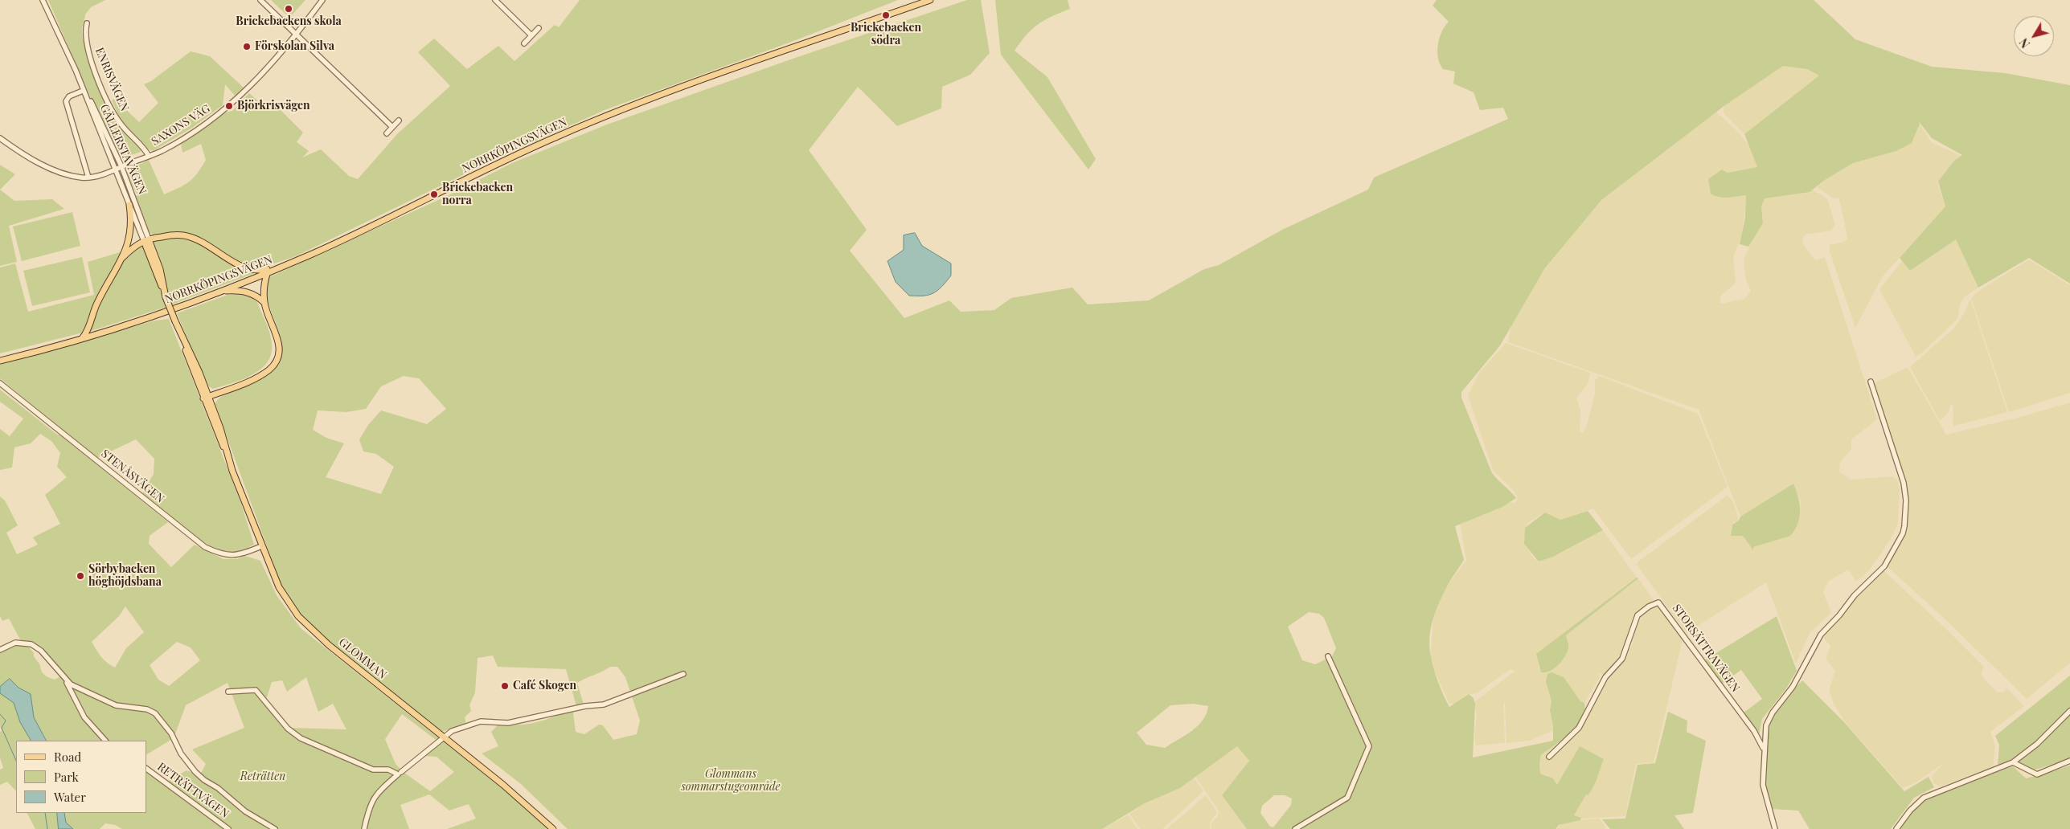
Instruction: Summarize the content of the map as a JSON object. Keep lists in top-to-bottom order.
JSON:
{
  "streets": {
    "main road": ["NORRKÖPINGSVÄGEN", "GLOMMAN"],
    "street": [
      "ENRISVÄGEN",
      "SAXONS VÄG",
      "GÄLLERSTAVÄGEN",
      "STENÅSVÄGEN",
      "STORSÄTTRAVÄGEN",
      "RETRÄTTVÄGEN"
    ]
  },
  "crossings": [
    ["ENRISVÄGEN", "SAXONS VÄG"],
    ["SAXONS VÄG", "GÄLLERSTAVÄGEN"],
    ["GÄLLERSTAVÄGEN", "GLOMMAN"],
    ["STENÅSVÄGEN", "GLOMMAN"]
  ],
  "parks": ["Glommans sommarstugeområde", "Reträtten"],
  "places": [
    "Brickebackens skola",
    "Brickebacken södra",
    "Förskolan Silva",
    "Björkrisvägen",
    "Brickebacken norra",
    "Sörbybacken höghöjdsbana",
    "Café Skogen"
  ],
  "legend": ["Road", "Park", "Water"],
  "north": "bottom left"
}
